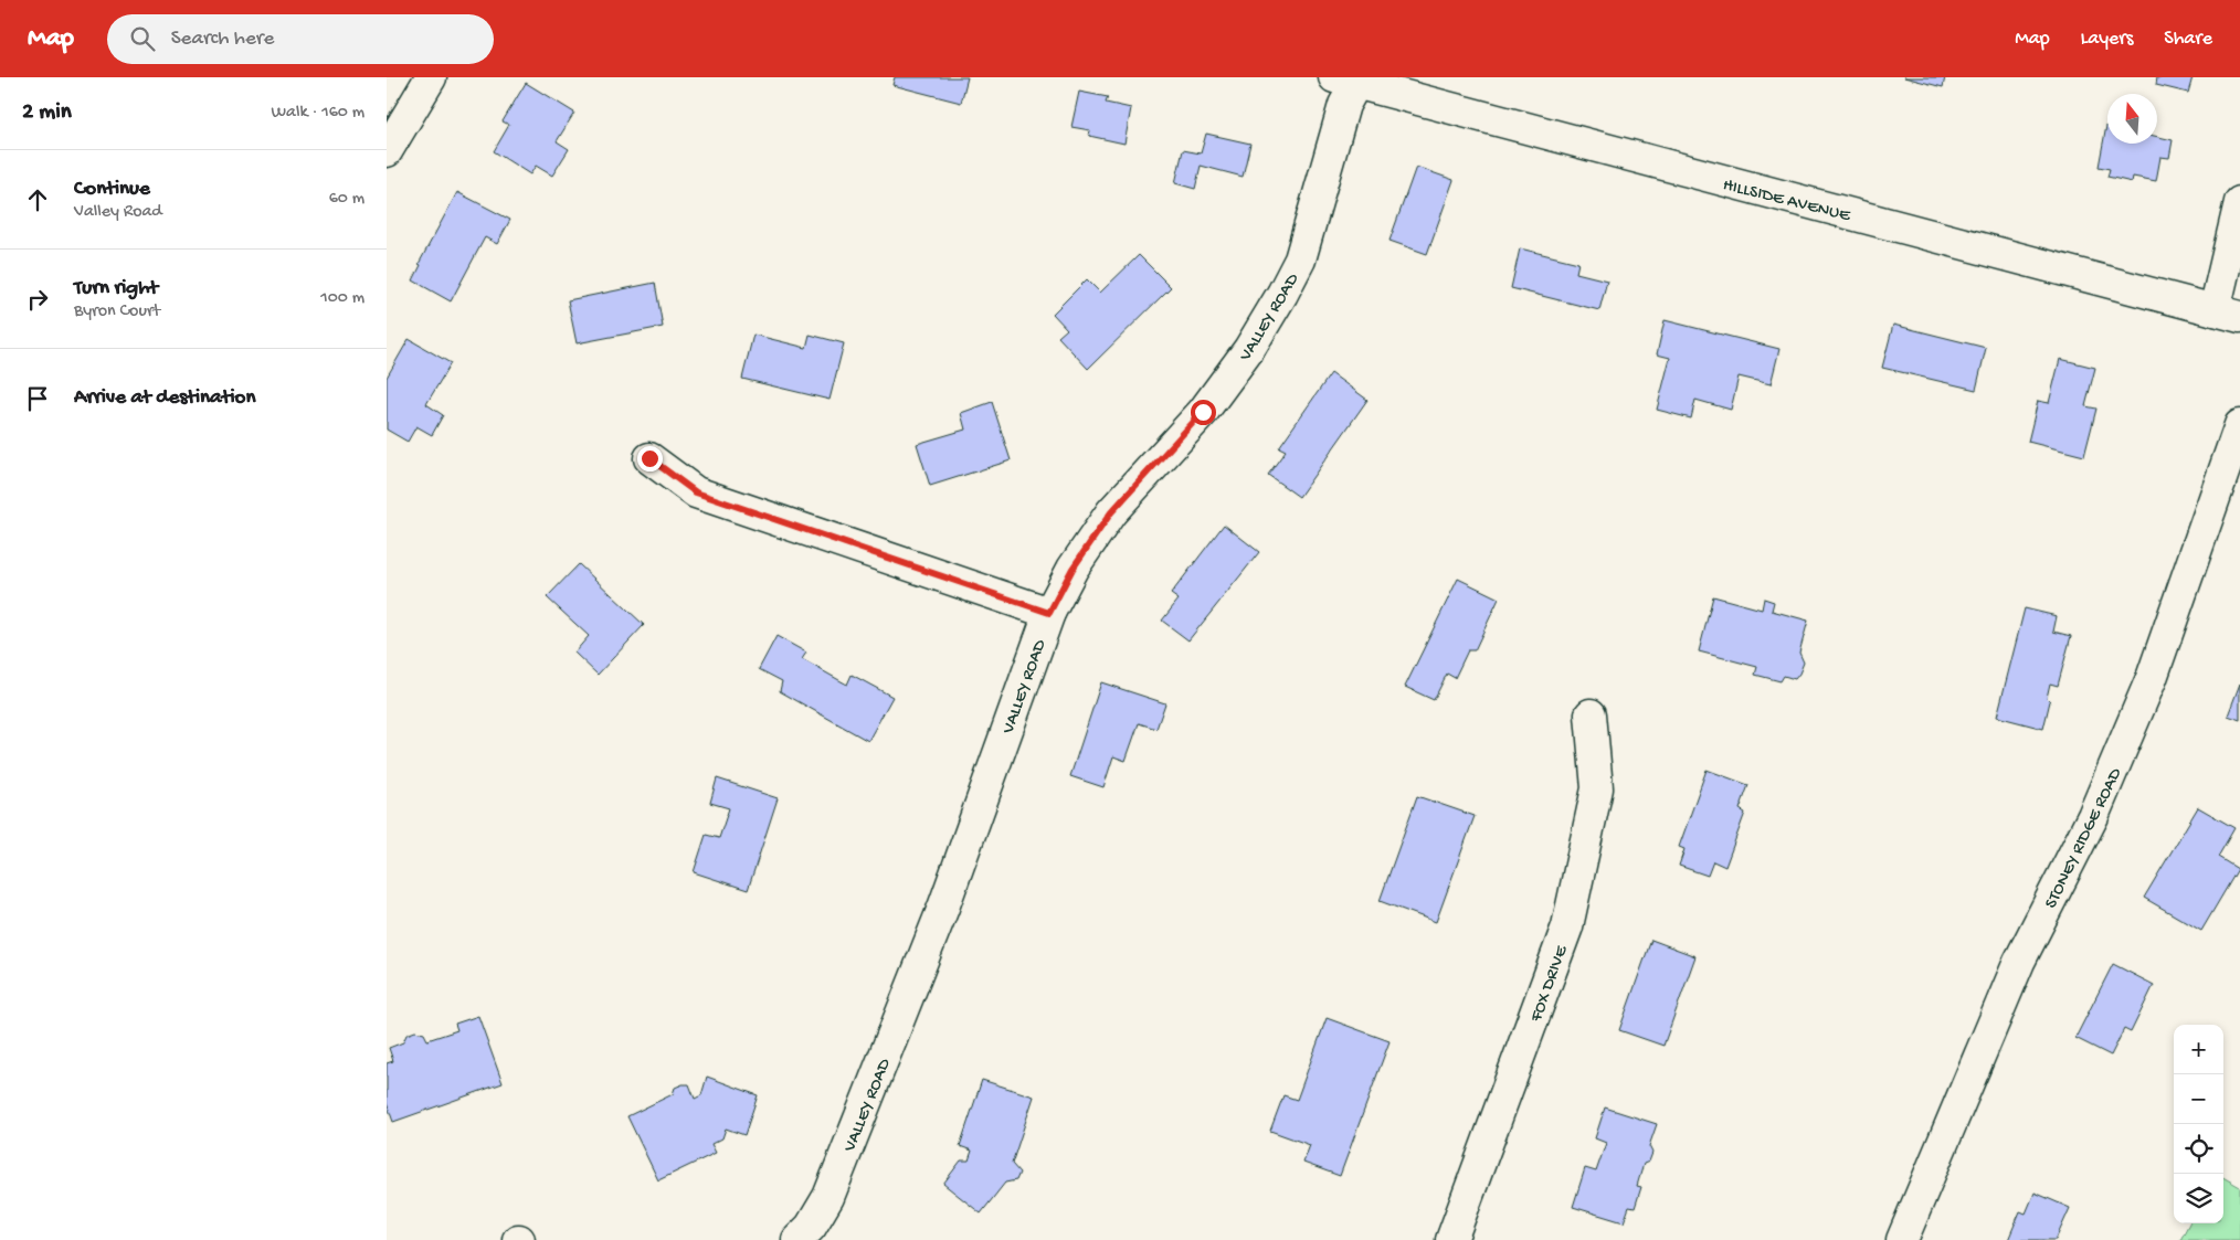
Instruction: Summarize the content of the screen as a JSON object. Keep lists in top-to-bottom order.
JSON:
{
  "streets": {
    "street": [
      "HILLSIDE AVENUE",
      "VALLEY ROAD",
      "STONEY RIDGE ROAD",
      "FOX DRIVE"
    ]
  },
  "crossings": [
    ["HILLSIDE AVENUE", "VALLEY ROAD"]
  ],
  "north": "top",
  "page": {
    "header": "Map",
    "search": "Search here",
    "nav": ["Map", "Layers", "Share"],
    "heading": ["2 min", "Walk · 160 m"],
    "list": [
      ["Continue", "Valley Road", "60 m"],
      ["Turn right", "Byron Court", "100 m"],
      "Arrive at destination"
    ],
    "map_buttons": ["+", "−"]
  }
}
